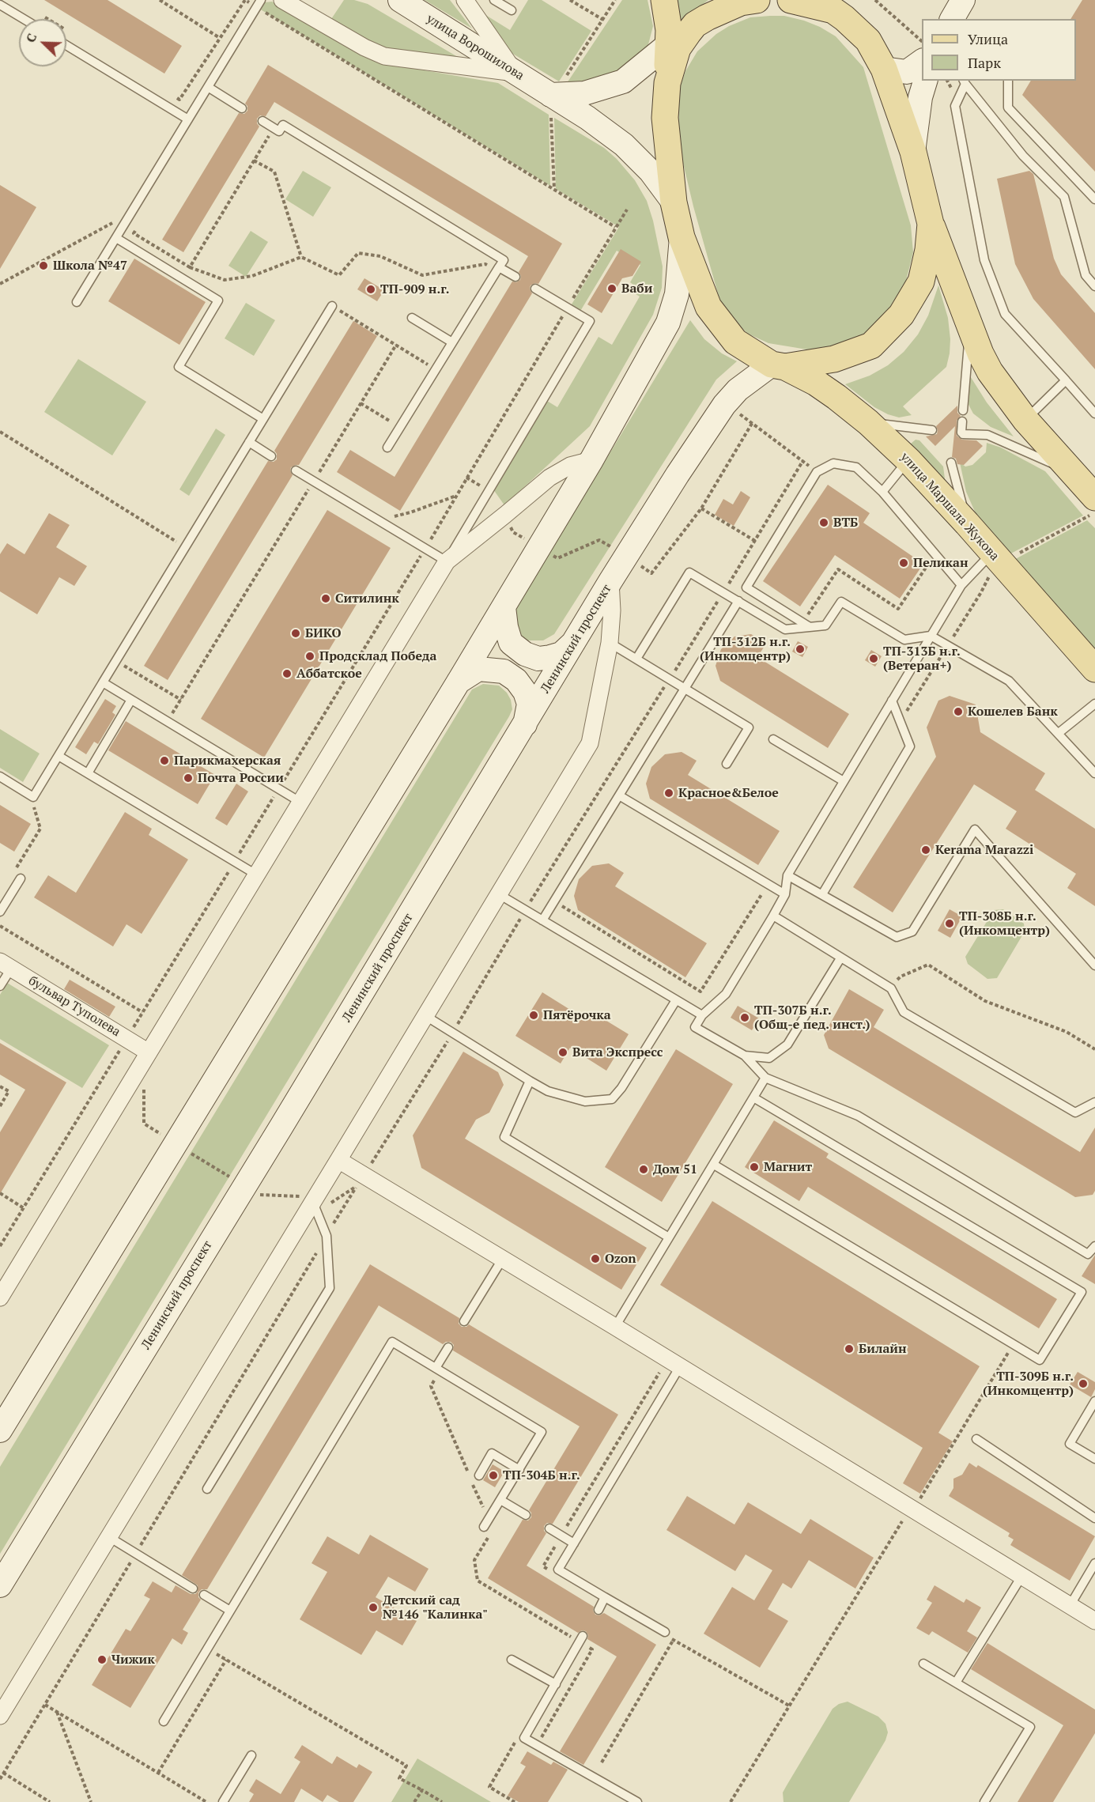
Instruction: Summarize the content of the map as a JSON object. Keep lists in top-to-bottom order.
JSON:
{
  "streets": {
    "main road": ["улица Ворошилова", "улица Маршала Жукова", "Ленинский проспект"],
    "street": ["бульвар Туполева"]
  },
  "crossings": [
    ["улица Ворошилова", "улица Маршала Жукова"],
    ["улица Маршала Жукова", "Ленинский проспект"]
  ],
  "places": [
    "Школа №47",
    "Ваби",
    "ТП-909 н.г.",
    "ВТБ",
    "Пеликан",
    "Ситилинк",
    "БИКО",
    "ТП-312Б н.г. (Инкомцентр)",
    "Продсклад Победа",
    "ТП-313Б н.г. (Ветеран+)",
    "Аббатское",
    "Кошелев Банк",
    "Парикмахерская",
    "Почта России",
    "Красное&Белое",
    "Kerama Marazzi",
    "ТП-308Б н.г. (Инкомцентр)",
    "Пятёрочка",
    "ТП-307Б н.г. (Общ-е пед. инст.)",
    "Вита Экспресс",
    "Магнит",
    "Дом 51",
    "Ozon",
    "Билайн",
    "ТП-309Б н.г. (Инкомцентр)",
    "ТП-304Б н.г.",
    "Детский сад №146 \"Калинка\"",
    "Чижик"
  ],
  "legend": ["Улица", "Парк"],
  "north": "top left"
}
